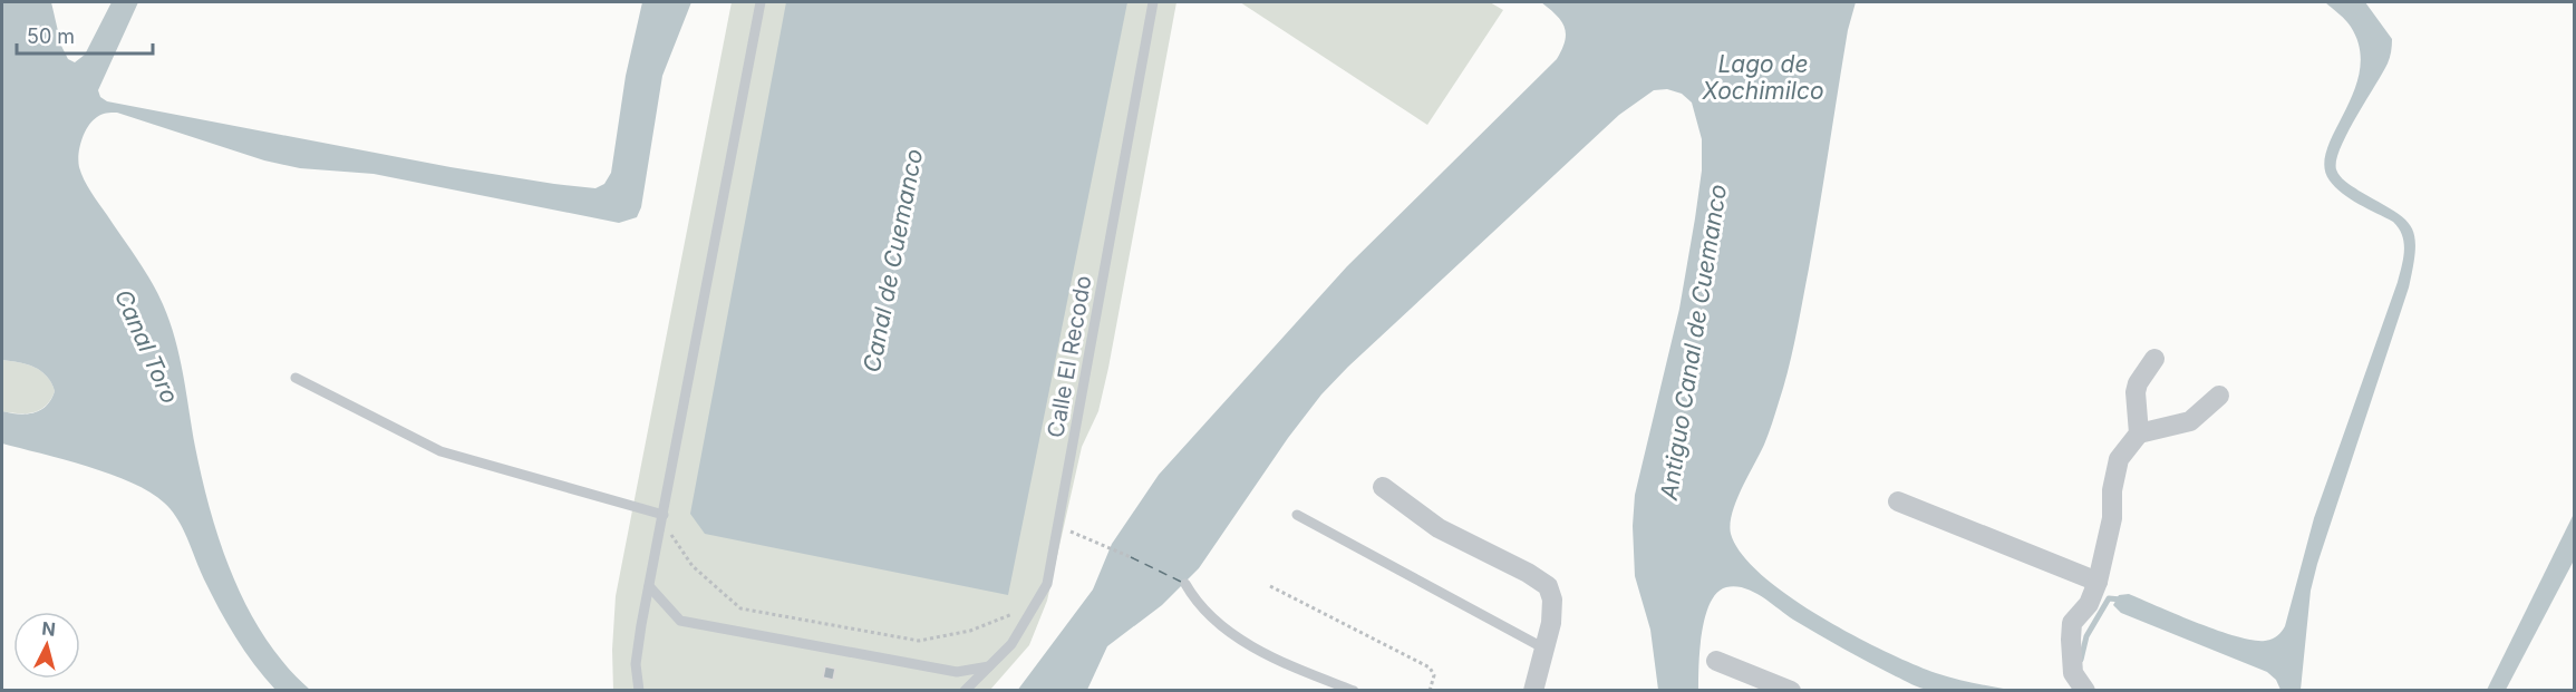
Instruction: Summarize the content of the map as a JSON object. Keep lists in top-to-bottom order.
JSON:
{
  "streets": {
    "lane": ["Calle El Recodo"]
  },
  "water": [
    "Lago de Xochimilco",
    "Canal de Cuemanco",
    "Antiguo Canal de Cuemanco",
    "Canal Toro"
  ],
  "scale_bar": "50 m",
  "north": "top"
}
